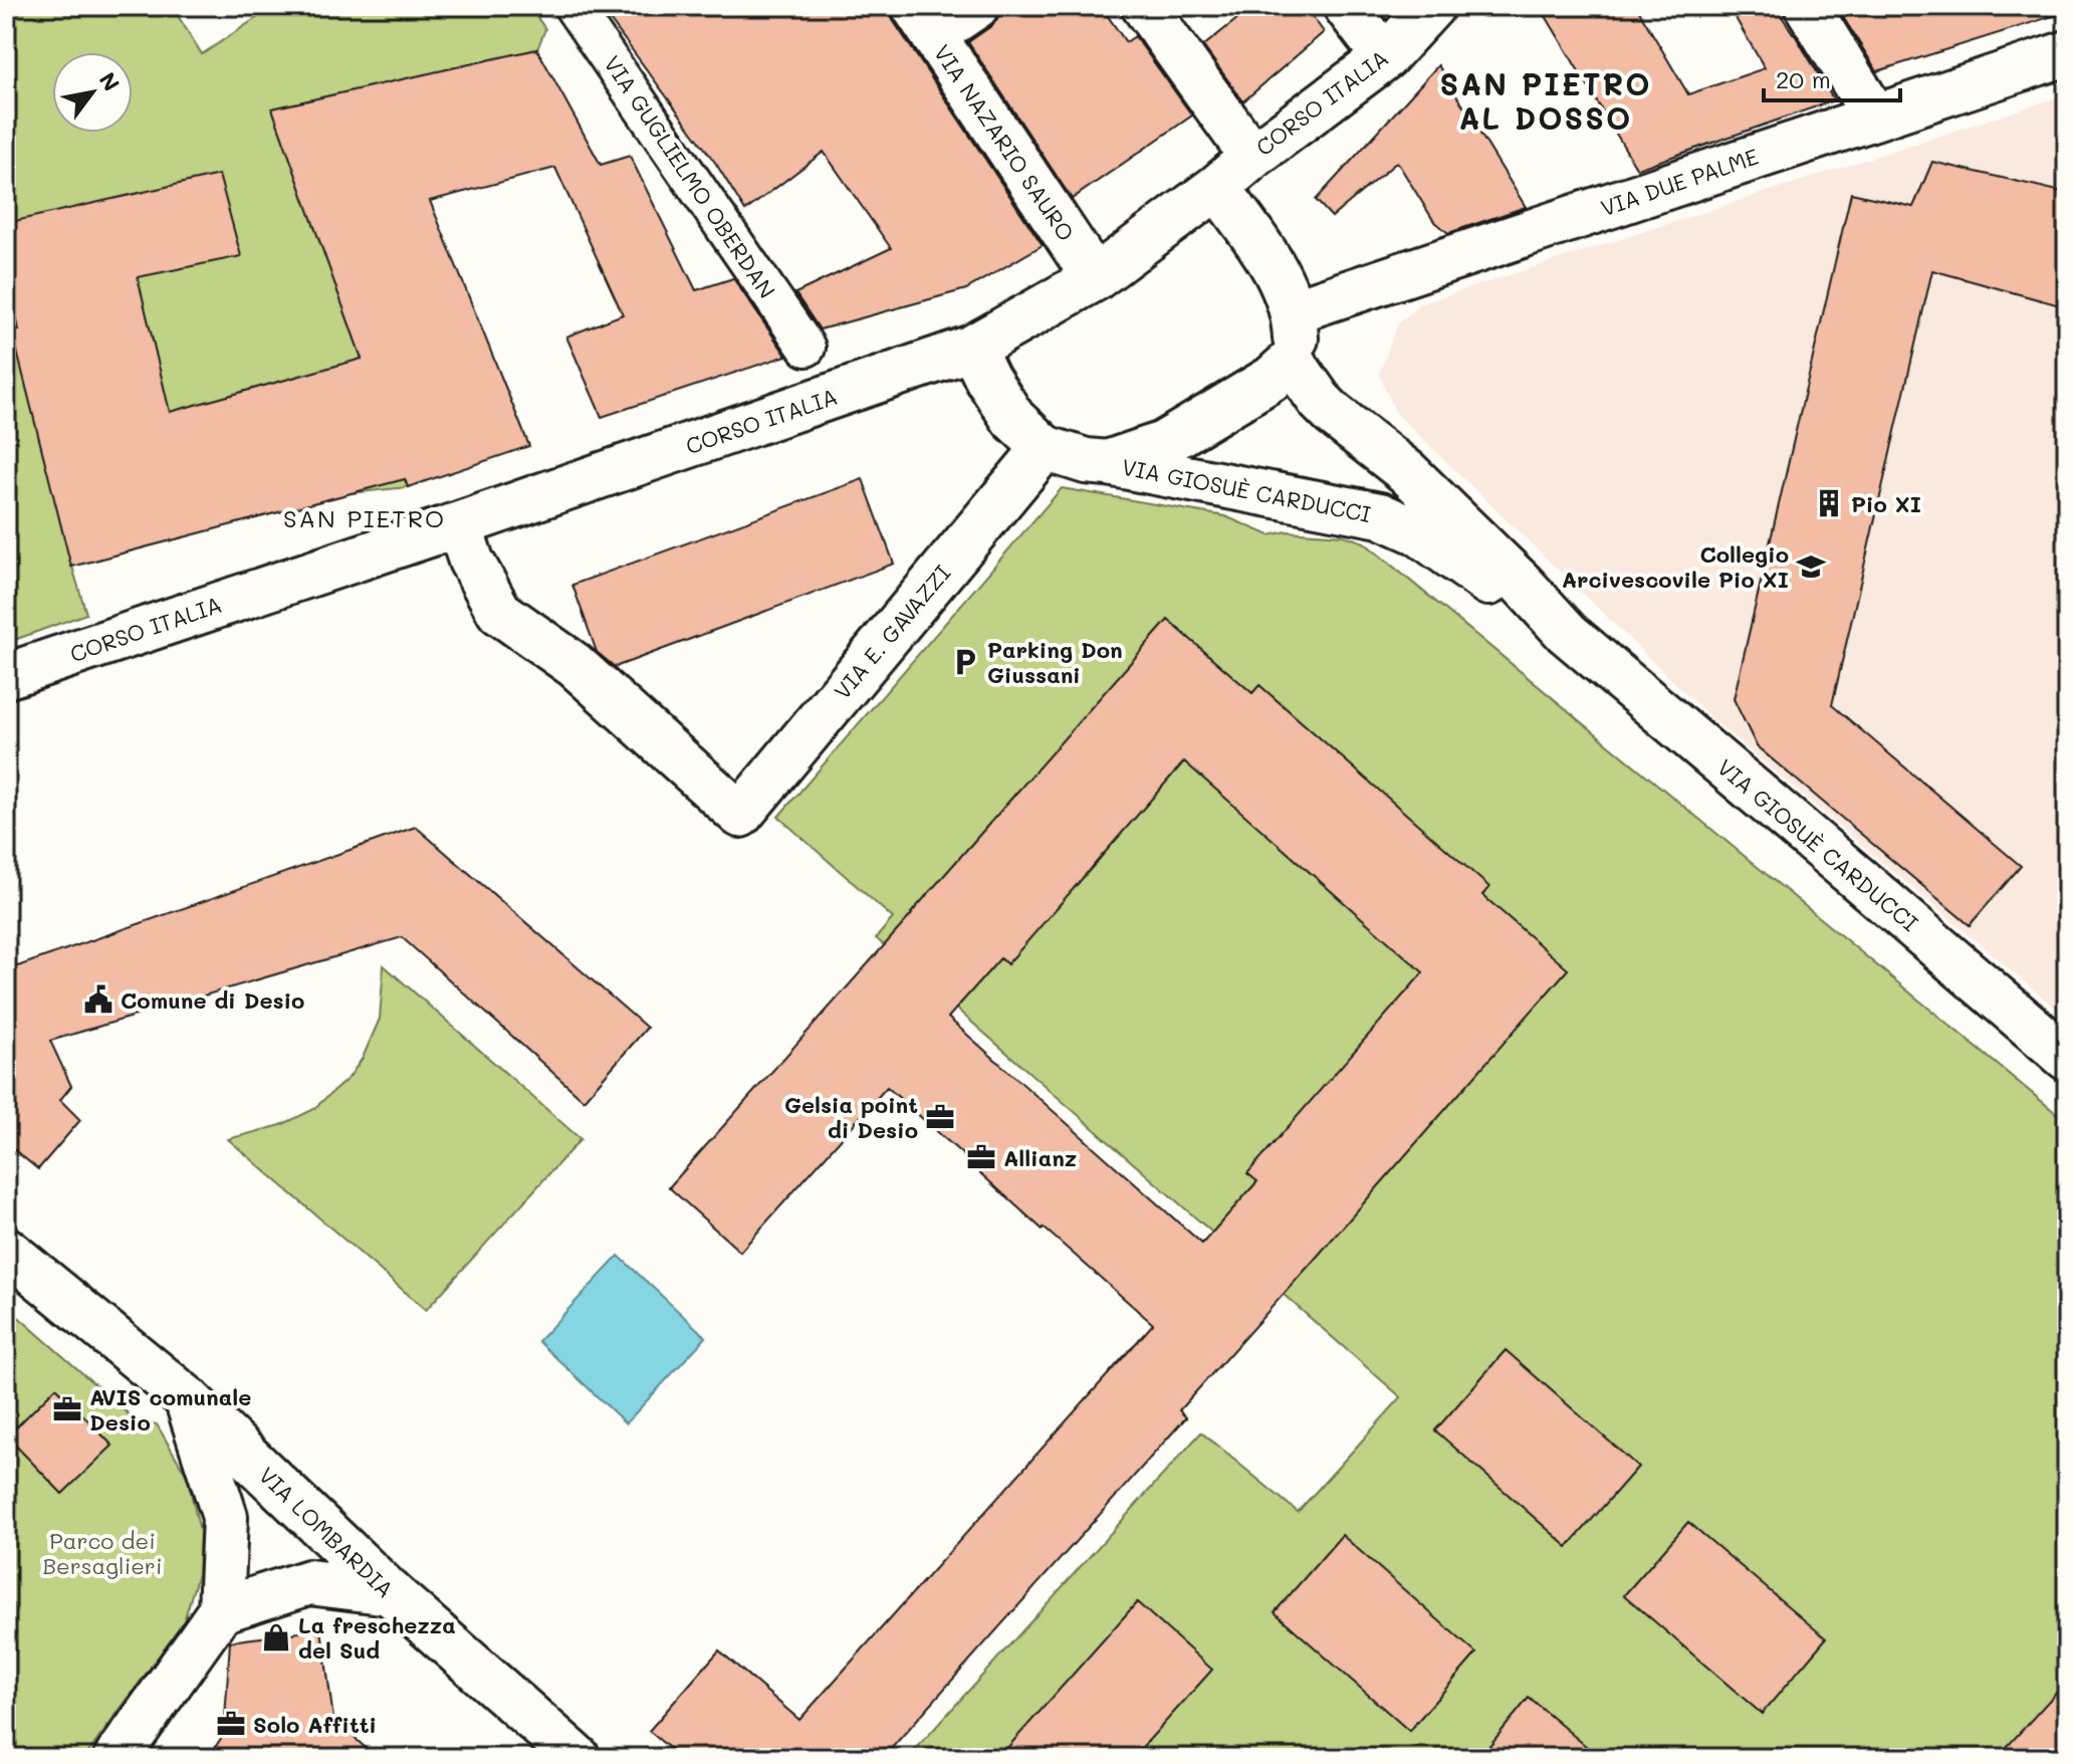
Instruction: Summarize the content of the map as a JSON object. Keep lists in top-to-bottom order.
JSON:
{
  "streets": {
    "street": [
      "CORSO ITALIA",
      "VIA NAZARIO SAURO",
      "VIA GUGLIELMO OBERDAN",
      "VIA DUE PALME",
      "VIA GIOSUÈ CARDUCCI",
      "VIA E. GAVAZZI",
      "VIA LOMBARDIA"
    ]
  },
  "crossings": [
    ["CORSO ITALIA", "VIA NAZARIO SAURO"],
    ["CORSO ITALIA", "VIA E. GAVAZZI"]
  ],
  "districts": ["SAN PIETRO AL DOSSO", "SAN PIETRO"],
  "parks": ["Parco dei Bersaglieri"],
  "places": {
    "building": ["Pio XI"],
    "school or university": ["Collegio Arcivescovile Pio XI"],
    "parking": ["Parking Don Giussani"],
    "public building": ["Comune di Desio"],
    "office": [
      "Gelsia point di Desio",
      "Allianz",
      "AVIS comunale Desio",
      "Solo Affitti"
    ],
    "shop": ["La freschezza del Sud"]
  },
  "scale_bar": "20 m",
  "north": "top right"
}
